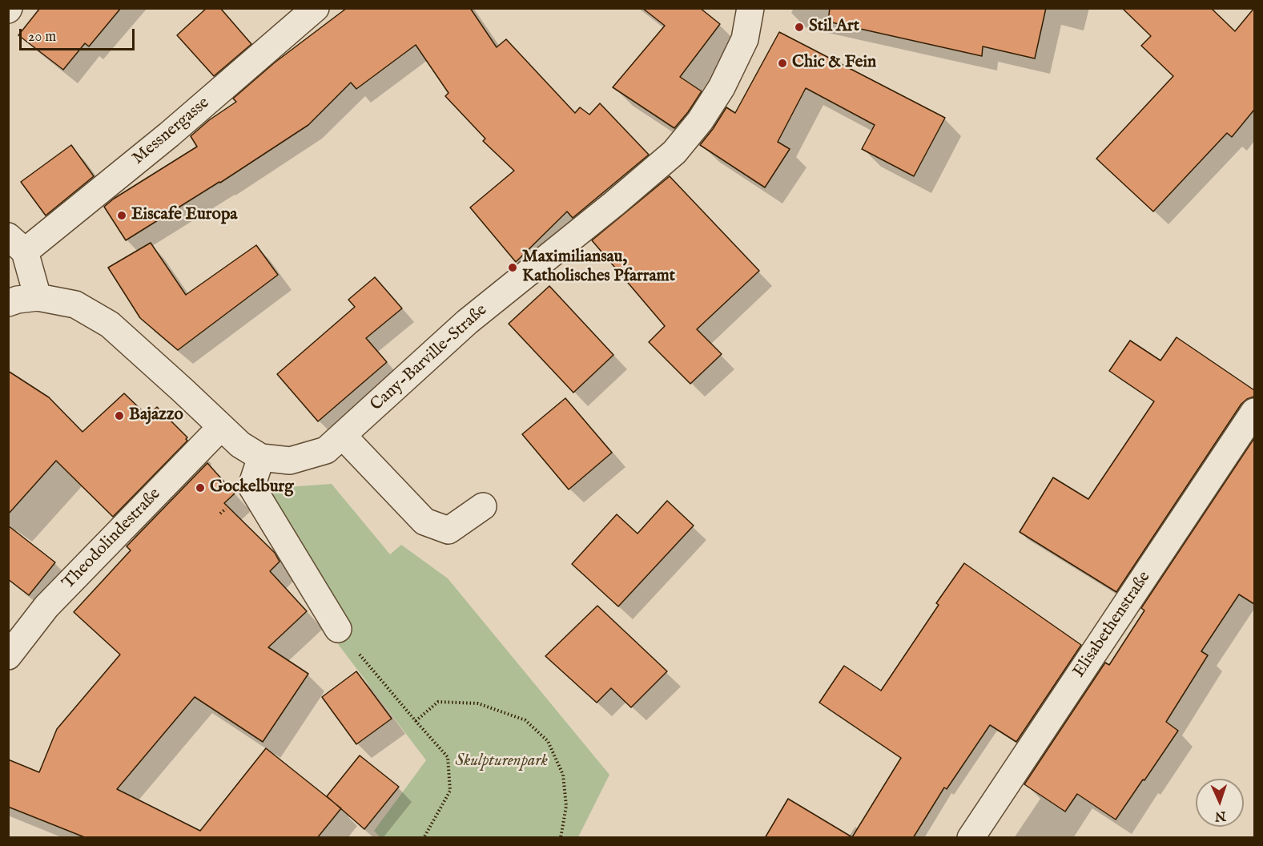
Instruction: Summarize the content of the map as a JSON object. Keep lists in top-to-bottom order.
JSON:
{
  "streets": {
    "street": [
      "Messnergasse",
      "Cany-Barville-Straße",
      "Theodolindestraße",
      "Elisabethenstraße"
    ]
  },
  "crossings": [
    ["Cany-Barville-Straße", "Theodolindestraße"]
  ],
  "parks": ["Skulpturenpark"],
  "places": [
    "Stil Art",
    "Chic & Fein",
    "Eiscafe Europa",
    "Maximiliansau, Katholisches Pfarramt",
    "Bajazzo",
    "Gockelburg"
  ],
  "scale_bar": "20 m",
  "north": "bottom"
}
